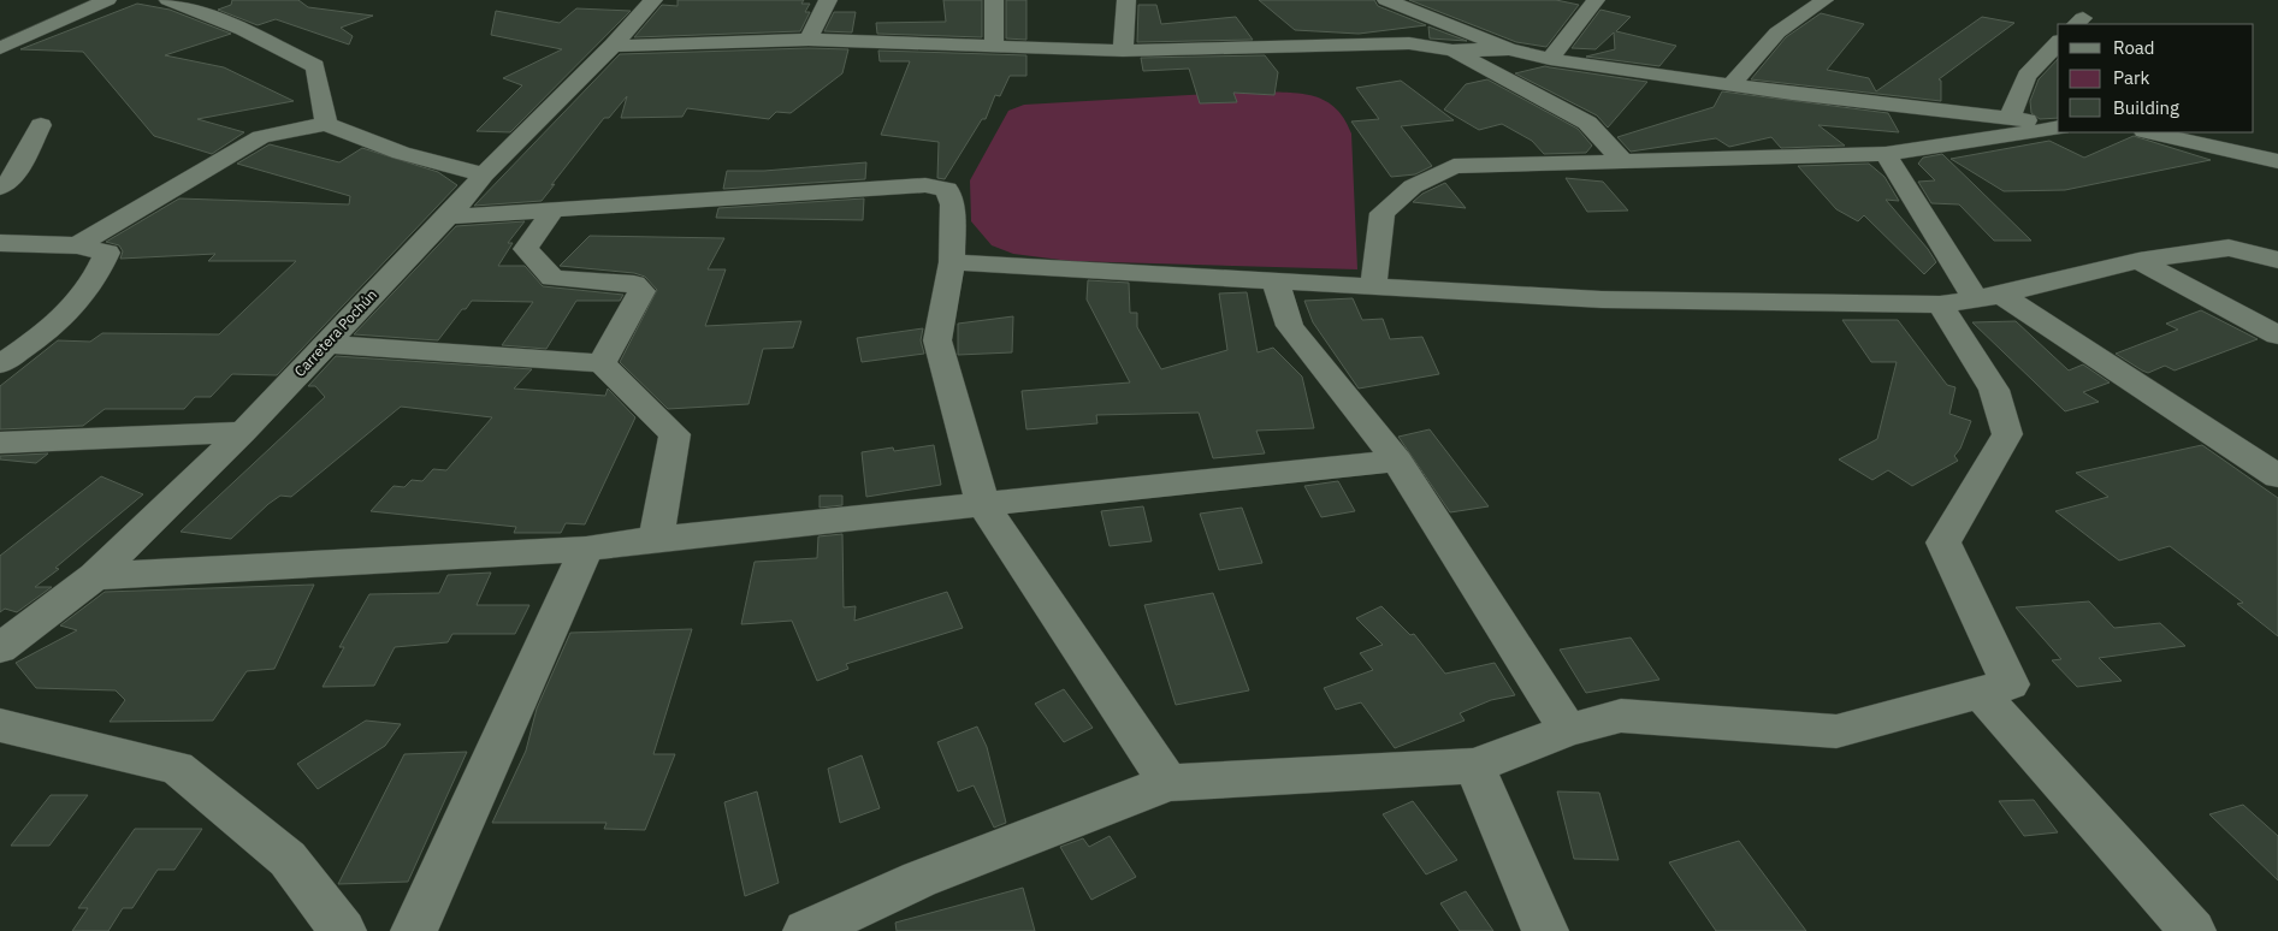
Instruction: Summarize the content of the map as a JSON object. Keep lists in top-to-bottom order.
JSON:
{
  "streets": {
    "street": ["Carretera Pochún"]
  },
  "legend": ["Road", "Park", "Building"]
}
